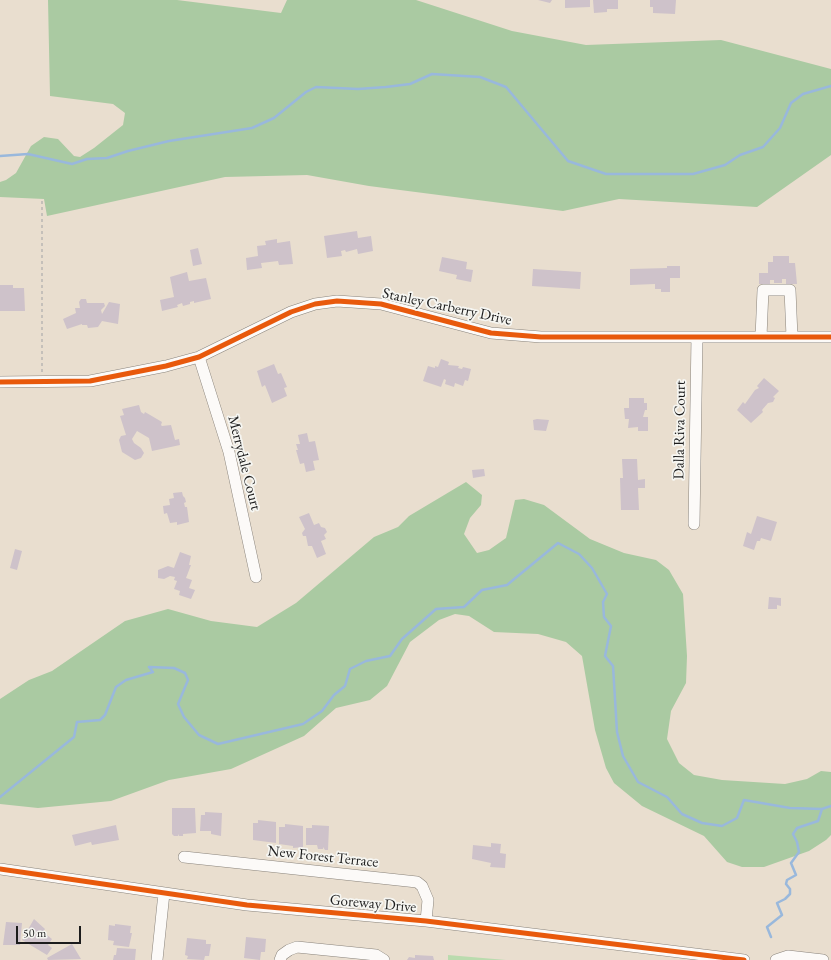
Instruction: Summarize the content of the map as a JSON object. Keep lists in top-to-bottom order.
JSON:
{
  "streets": {
    "street": [
      "Stanley Carberry Drive",
      "Dalla Riva Court",
      "Merrydale Court",
      "New Forest Terrace",
      "Goreway Drive"
    ]
  },
  "crossings": [
    ["Stanley Carberry Drive", "Dalla Riva Court"],
    ["Stanley Carberry Drive", "Merrydale Court"],
    ["New Forest Terrace", "Goreway Drive"]
  ],
  "scale_bar": "50 m"
}
